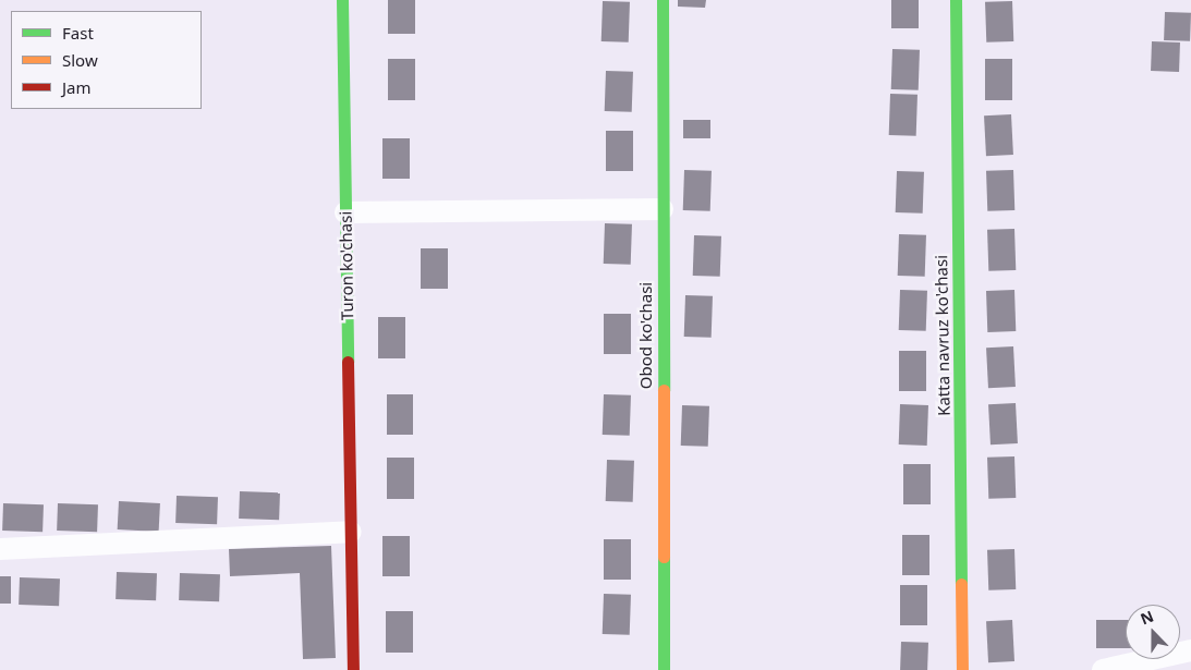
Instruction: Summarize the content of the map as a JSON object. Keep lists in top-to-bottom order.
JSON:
{
  "streets": {
    "street": ["Turon ko'chasi", "Obod ko'chasi", "Katta navruz ko'chasi"]
  },
  "legend": ["Fast", "Slow", "Jam"],
  "north": "top"
}
